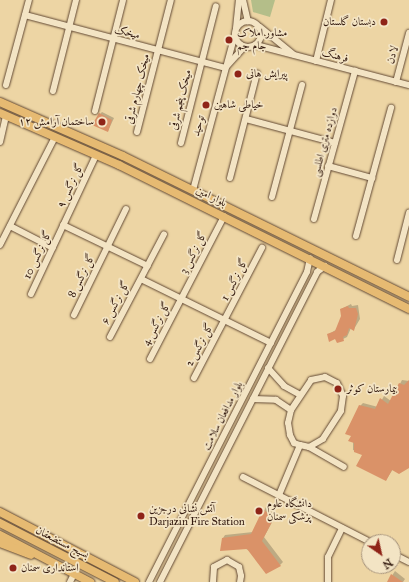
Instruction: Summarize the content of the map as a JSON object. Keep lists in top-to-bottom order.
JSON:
{
  "streets": {
    "main road": ["بلوار امین", "بسیج مستضعفان"],
    "street": [
      "میخک",
      "لادن",
      "فرهنگ",
      "میخک چهارم شرقی",
      "میخک پنجم شرقی",
      "توحید",
      "دوازده متری اطلسی",
      "گل نرگس ۹",
      "گل نرگس 3",
      "گل نرگس 10",
      "گل نرگس 8",
      "گل نرگس 1",
      "گل نرگس ۶",
      "گل نرگس 4",
      "گل نرگس 2",
      "بلوار مدافعان سلامت"
    ]
  },
  "crossings": [
    ["میخک", "میخک چهارم شرقی"],
    ["میخک", "میخک پنجم شرقی"],
    ["میخک", "توحید"],
    ["لادن", "فرهنگ"],
    ["فرهنگ", "توحید"],
    ["فرهنگ", "دوازده متری اطلسی"],
    ["توحید", "بلوار امین"],
    ["گل نرگس ۹", "بلوار امین"],
    ["گل نرگس ۹", "گل نرگس 10"],
    ["بلوار امین", "گل نرگس 3"],
    ["بلوار امین", "بلوار مدافعان سلامت"],
    ["گل نرگس 3", "گل نرگس 4"],
    ["گل نرگس 1", "گل نرگس 2"]
  ],
  "places": [
    "دبستان گلستان",
    "مشاور املاک جام جم",
    "پیرایش هانی",
    "خیاطی شاهین",
    "ساختمان آرامش ۱۲",
    "بیمارستان کوثر",
    "دانشگاه علوم پزشکی سمنان",
    "آتش نشانی درجزین Darjazin Fire Station",
    "استانداری سمنان"
  ],
  "north": "bottom right"
}
